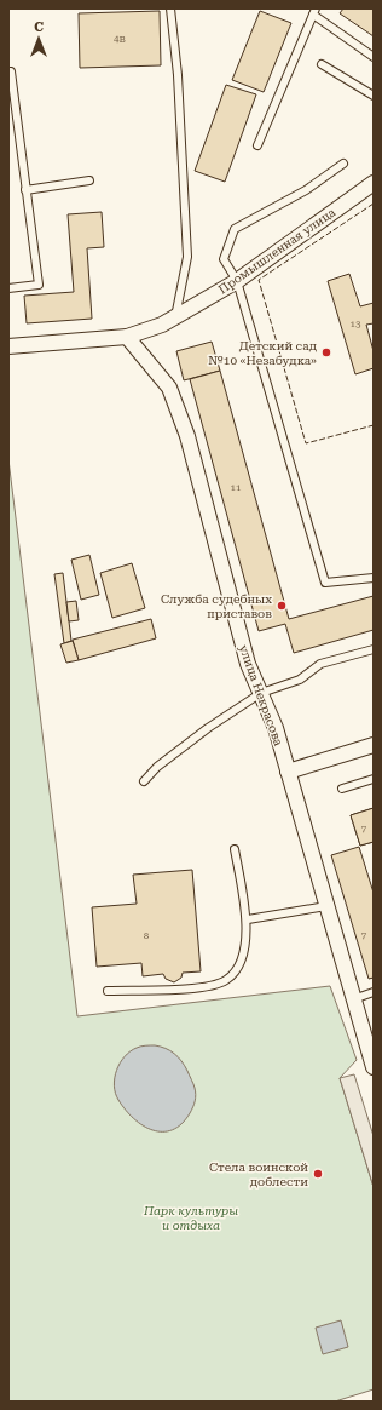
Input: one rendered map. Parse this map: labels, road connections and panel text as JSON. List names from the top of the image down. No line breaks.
{"streets":{"street":["Промышленная улица","улица Некрасова"]},"crossings":[["Промышленная улица","улица Некрасова"]],"parks":["Парк культуры и отдыха"],"places":["Детский сад №10 «Незабудка»","Служба судебных приставов","Стела воинской доблести"],"house_numbers":["4В","13","11","7","8","7"],"north":"top"}
